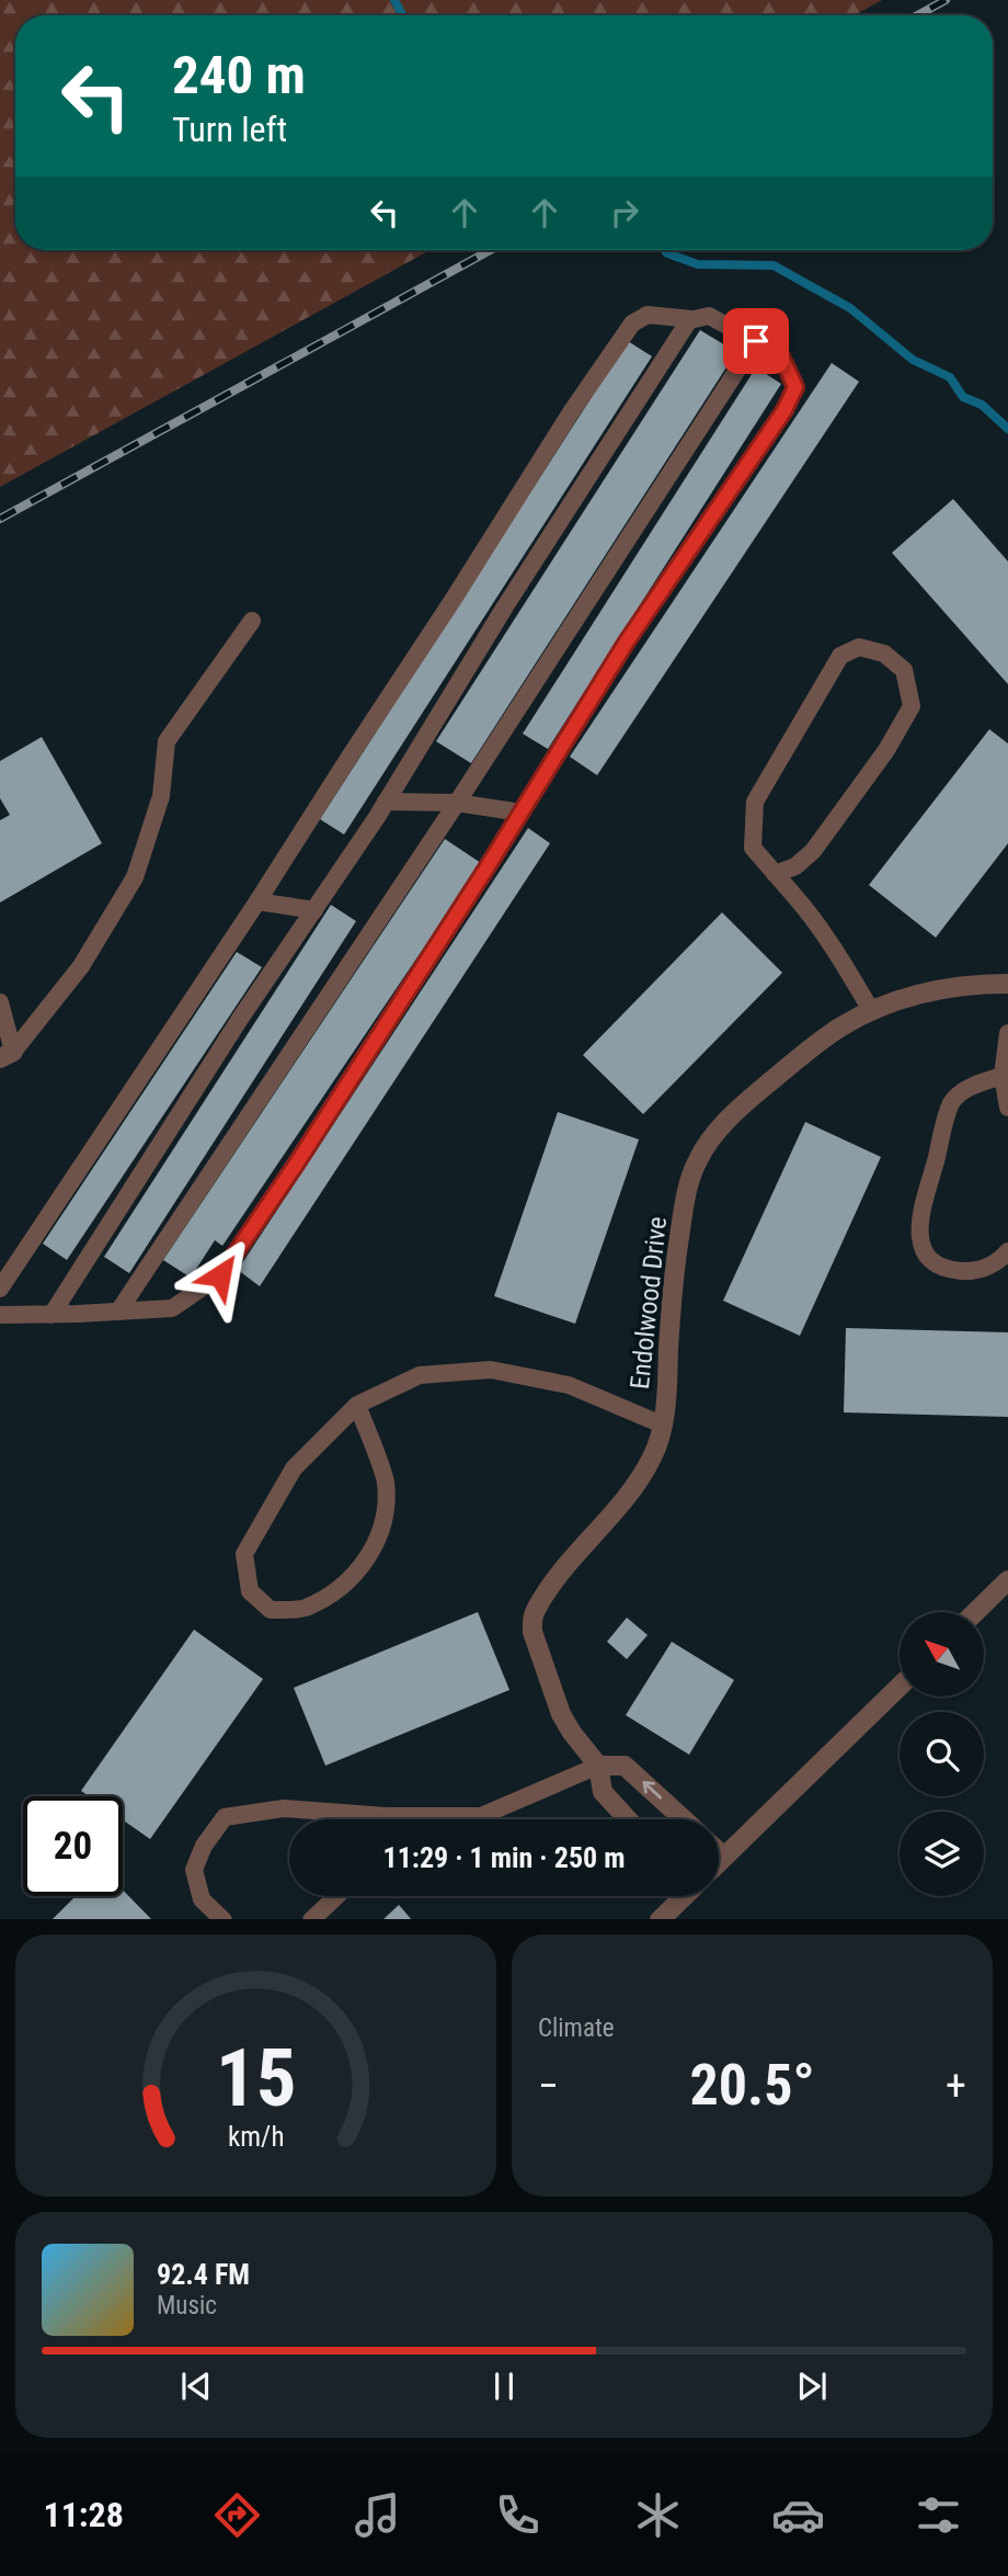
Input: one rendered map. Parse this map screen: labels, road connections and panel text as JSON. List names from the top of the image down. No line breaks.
{"streets":{"street":["Endolwood Drive"]},"north":"top left","page":{"turn":["240 m","Turn left"],"limit":"20","trip":"11:29 · 1 min · 250 m","tile":"Climate","heat":["−","20.5°","+"],"song":["92.4 FM","Music"],"tabs":"11:28","gauge":["15","km/h"]}}
